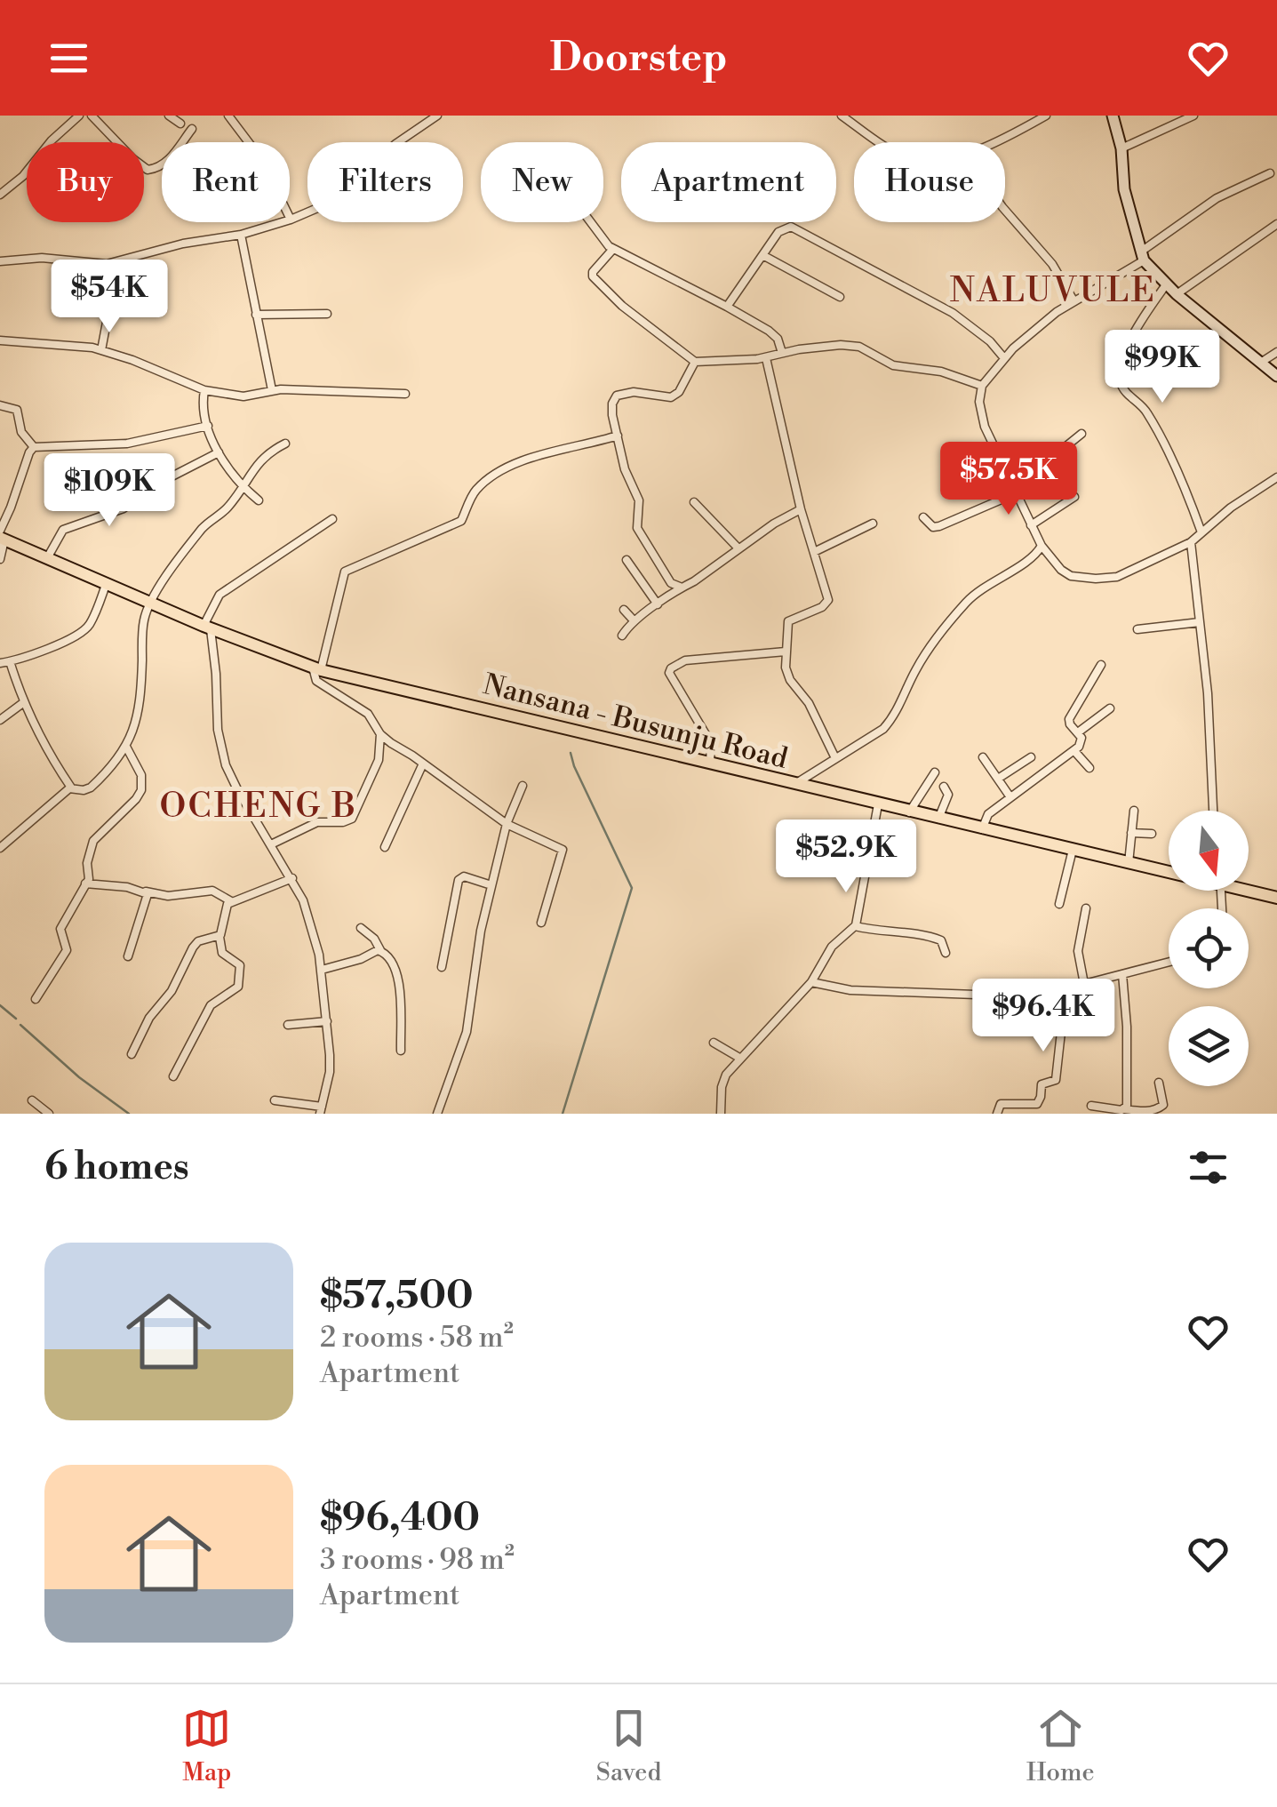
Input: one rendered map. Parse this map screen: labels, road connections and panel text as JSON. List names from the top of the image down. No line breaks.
{"streets":{"main road":["Nansana - Busunju Road"]},"districts":["NALUVULE","OCHENG B"],"north":"bottom","page":{"header":"Doorstep","chip":["Buy","Rent","Filters","New","Apartment","House"],"price":["$54K","$99K","$57.5K","$109K","$52.9K","$96.4K"],"heading":"6 homes","list":[{"name":"$57,500","note":"2 rooms · 58 m² · Apartment"},{"name":"$96,400","note":"3 rooms · 98 m² · Apartment"}],"tabs":["Map","Saved","Home"]}}
